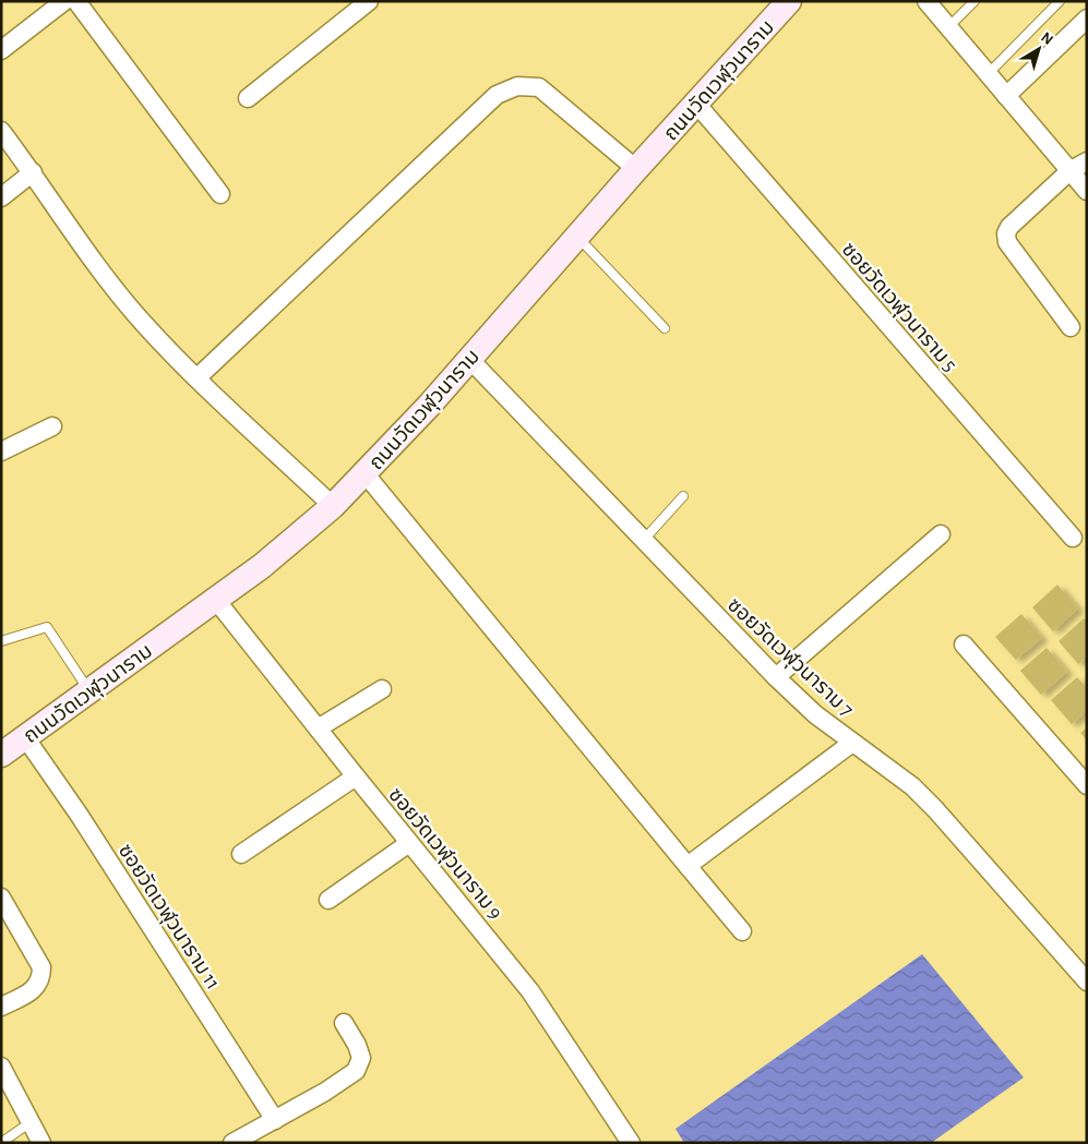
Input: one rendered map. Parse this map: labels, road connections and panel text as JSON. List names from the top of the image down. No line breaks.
{"streets":{"street":["ถนนวัดเวฬุวนาราม","ซอยวัดเวฬุวนาราม 5","ซอยวัดเวฬุวนาราม 7","ซอยวัดเวฬุวนาราม 9","ซอยวัดเวฬุวนาราม 11"]},"crossings":[["ถนนวัดเวฬุวนาราม","ซอยวัดเวฬุวนาราม 5"],["ถนนวัดเวฬุวนาราม","ซอยวัดเวฬุวนาราม 7"],["ถนนวัดเวฬุวนาราม","ซอยวัดเวฬุวนาราม 9"],["ถนนวัดเวฬุวนาราม","ซอยวัดเวฬุวนาราม 11"]],"north":"top right"}
